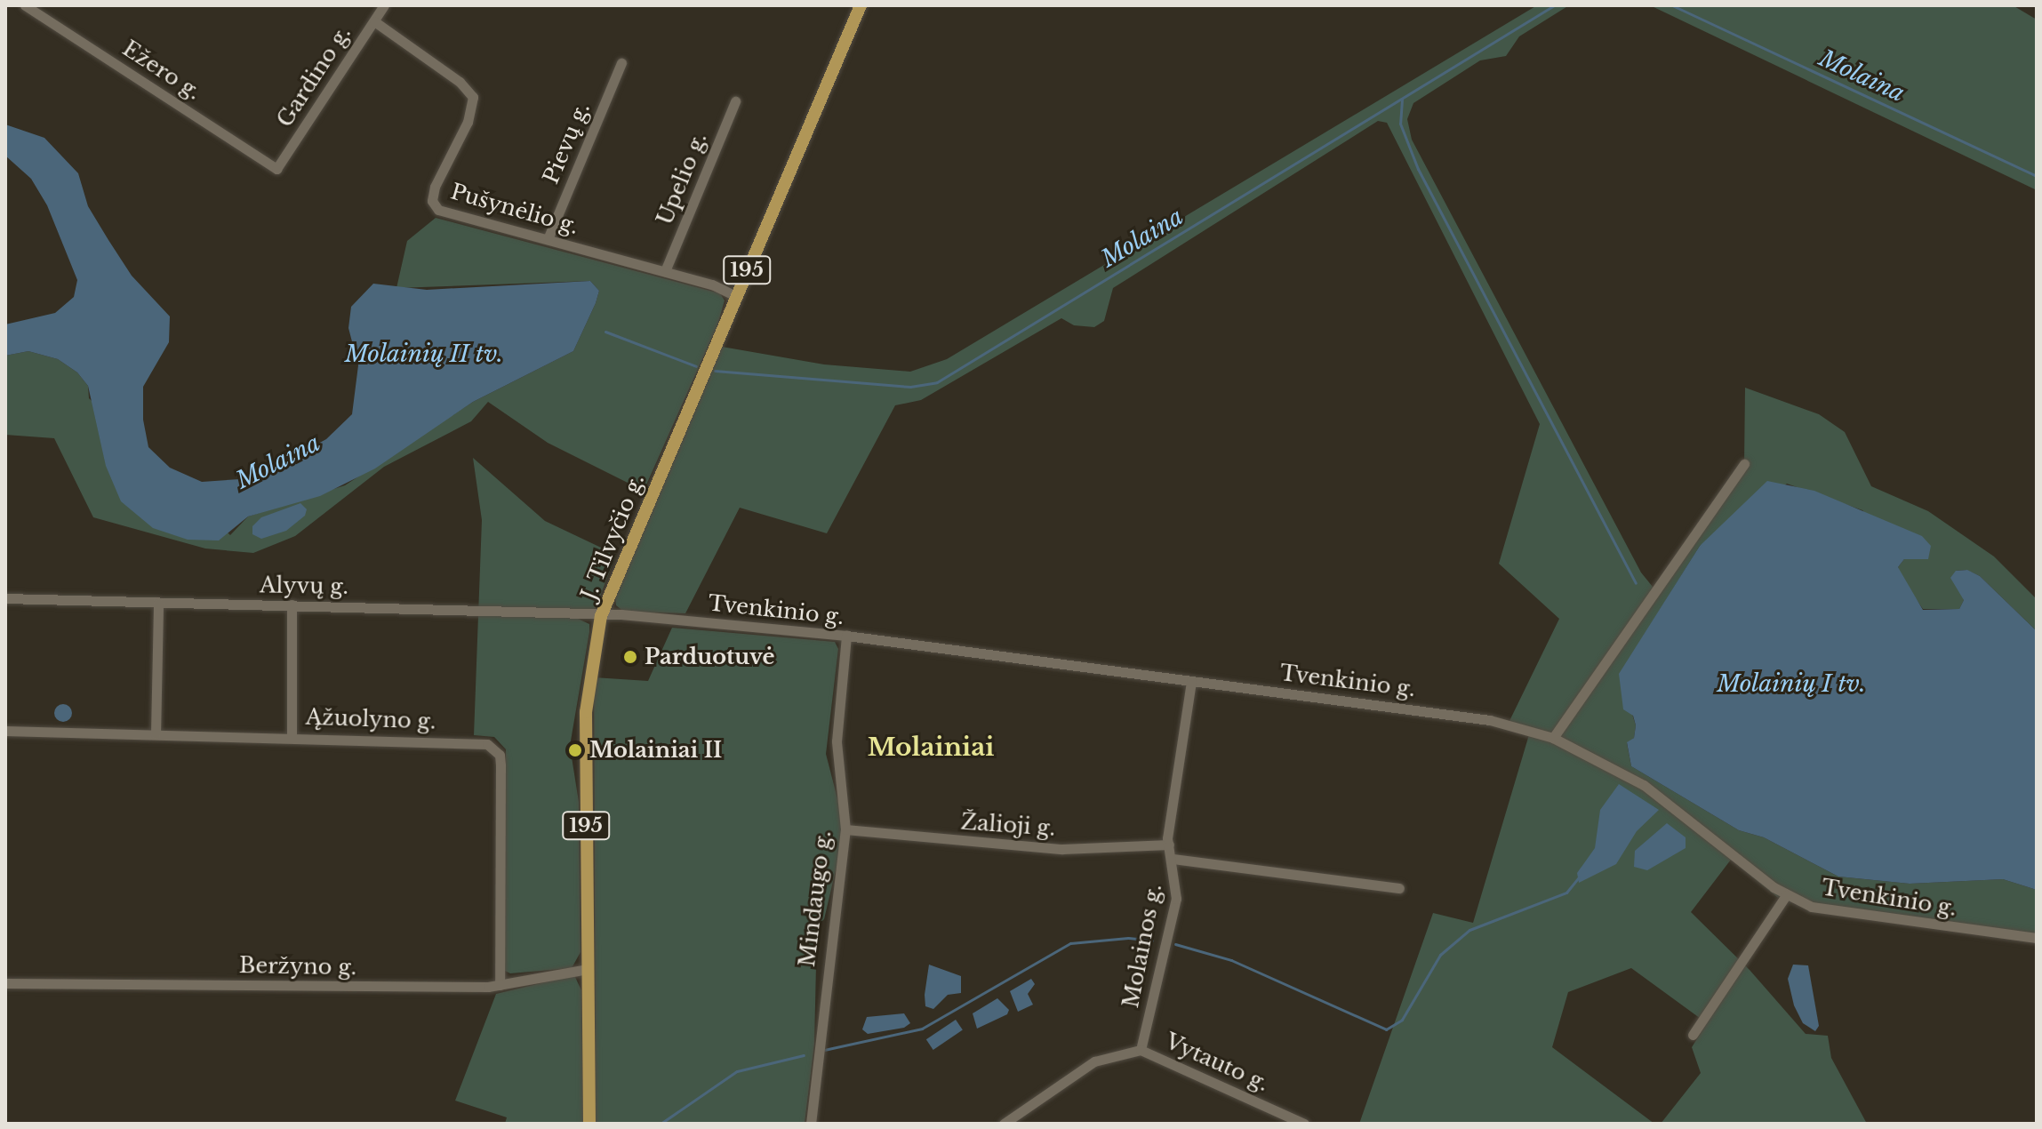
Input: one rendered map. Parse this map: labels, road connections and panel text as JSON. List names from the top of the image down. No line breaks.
{"streets":{"main road":["195","J. Tilvyčio g."],"street":["Ežero g.","Gardino g.","Pievų g.","Upelio g.","Pušynėlio g.","Alyvų g.","Tvenkinio g.","Ąžuolyno g.","Žalioji g.","Mindaugo g.","Molainos g.","Beržyno g.","Vytauto g."]},"crossings":[["Ežero g.","Gardino g."],["Gardino g.","Pušynėlio g."],["Pievų g.","Pušynėlio g."],["Upelio g.","Pušynėlio g."],["Pušynėlio g.","J. Tilvyčio g."],["J. Tilvyčio g.","Alyvų g."],["J. Tilvyčio g.","Tvenkinio g."],["J. Tilvyčio g.","Beržyno g."],["Alyvų g.","Tvenkinio g."],["Tvenkinio g.","Mindaugo g."],["Tvenkinio g.","Molainos g."],["Ąžuolyno g.","Beržyno g."],["Žalioji g.","Mindaugo g."],["Žalioji g.","Molainos g."],["Molainos g.","Vytauto g."]],"districts":["Molainiai"],"water":["Molaina","Molainių II tv.","Molainių I tv."],"places":["Parduotuvė","Molainiai II"]}
